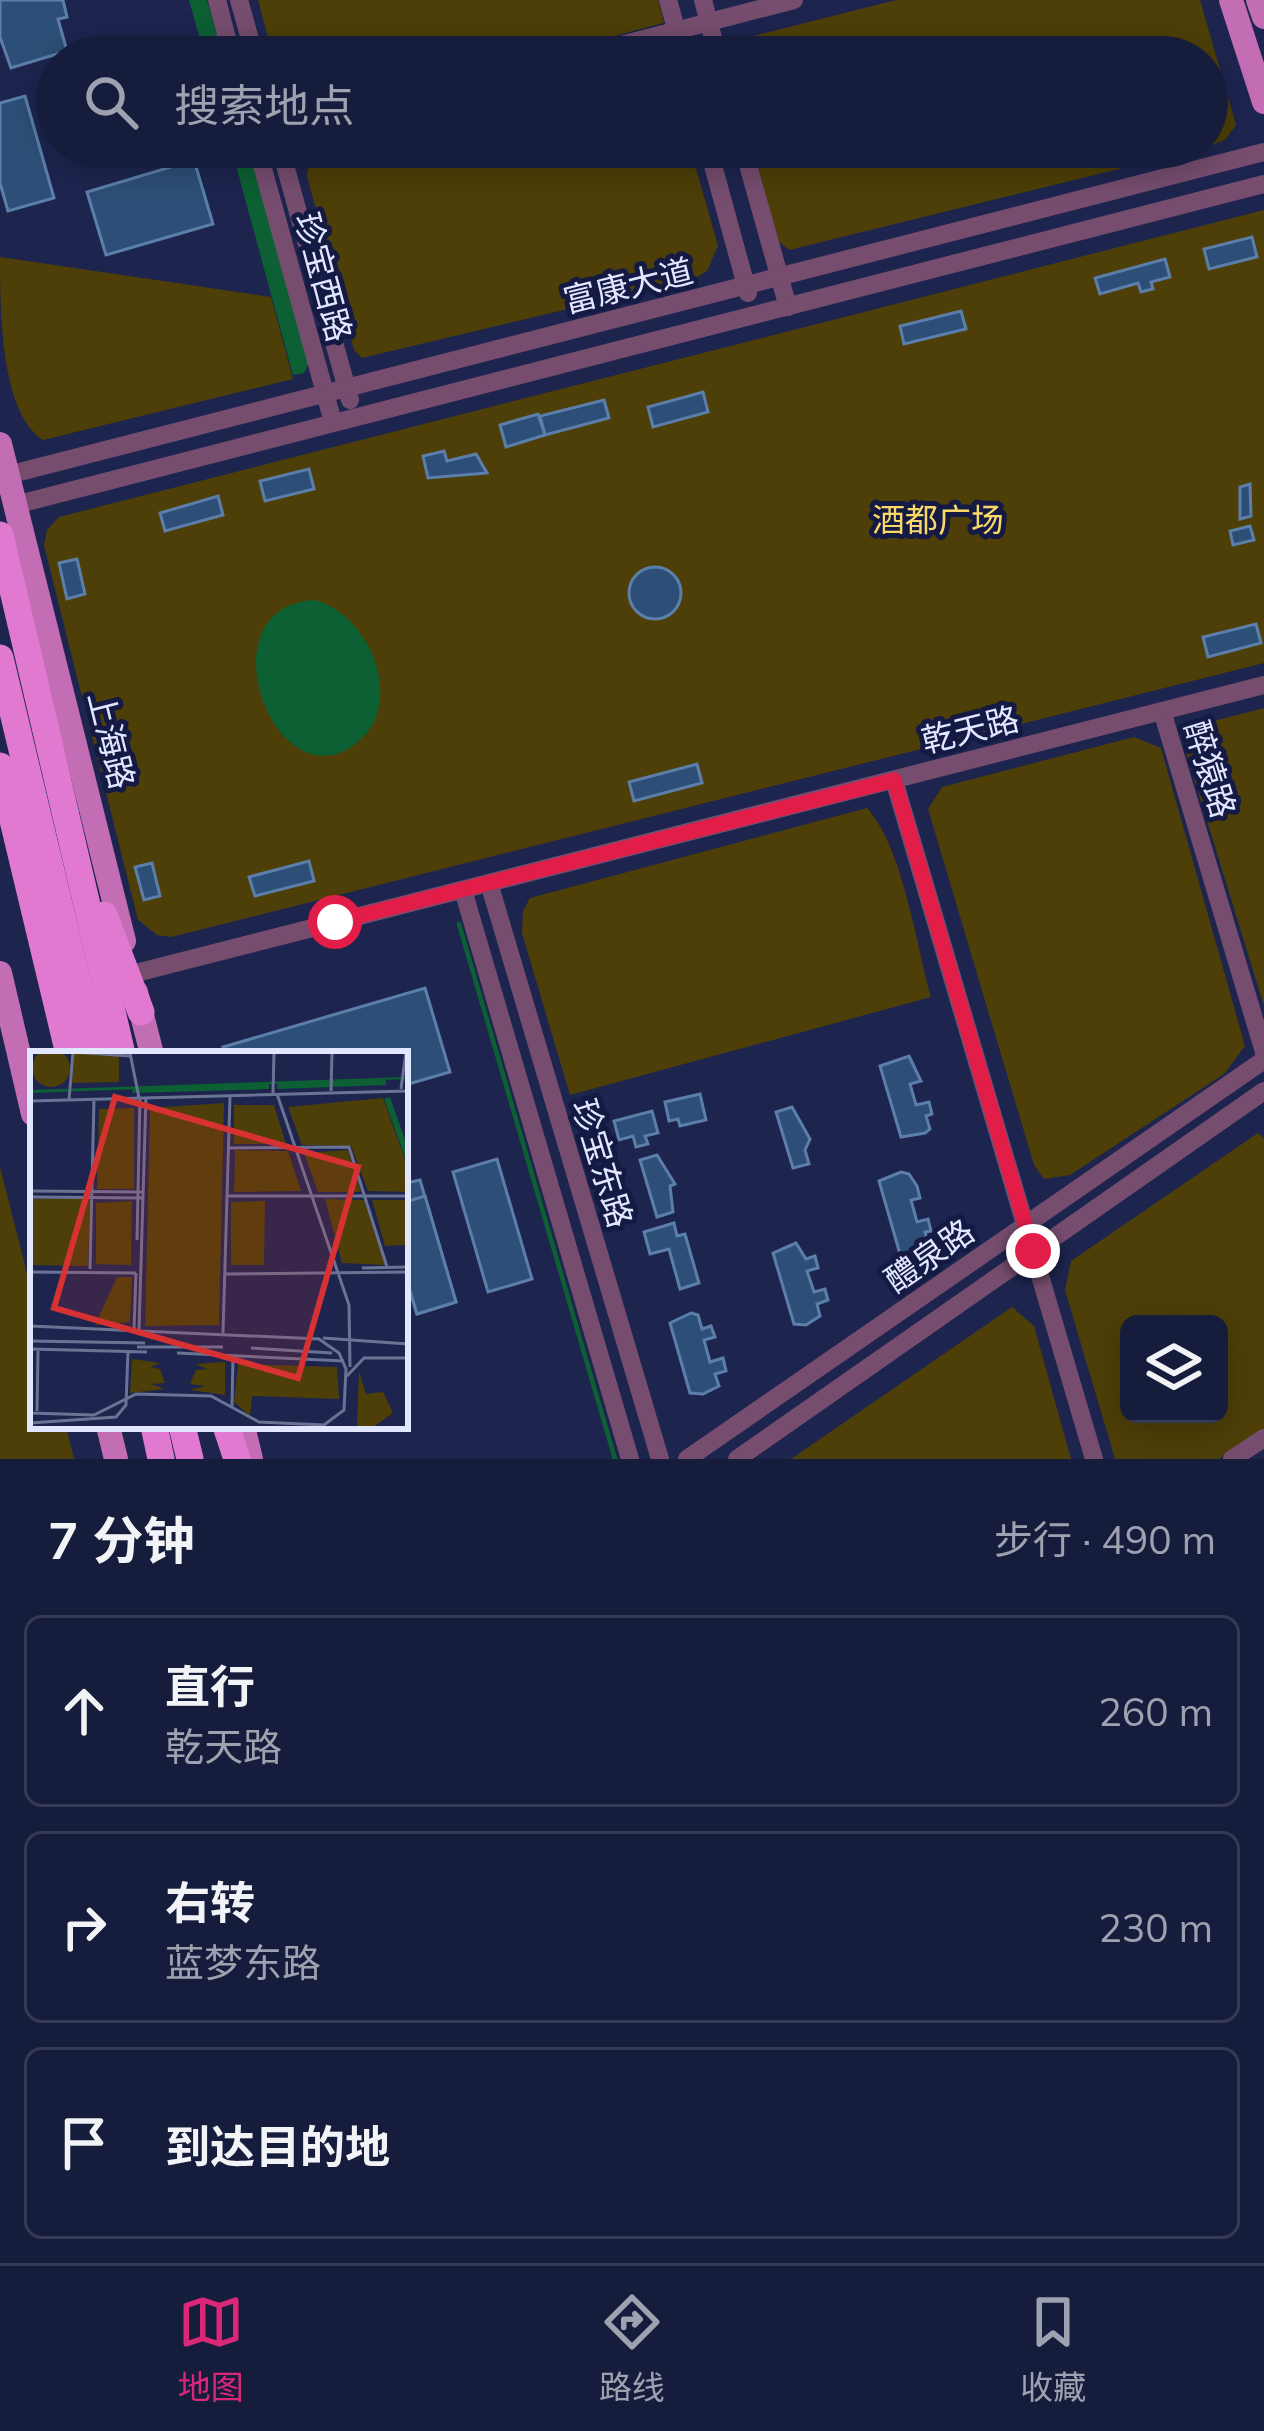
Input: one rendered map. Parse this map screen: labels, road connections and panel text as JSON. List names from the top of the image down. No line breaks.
{"streets":{"main road":["上海路"],"street":["珍宝西路","富康大道","乾天路","醉猿路","珍宝东路","醴泉路"]},"crossings":[["珍宝西路","富康大道"],["富康大道","上海路"],["乾天路","上海路"],["乾天路","醉猿路"],["乾天路","珍宝东路"],["醉猿路","醴泉路"]],"parks":["酒都广场"],"page":{"search":"搜索地点","heading":["7 分钟","步行 · 490 m"],"list":[["直行","乾天路","260 m"],["右转","蓝梦东路","230 m"],"到达目的地"],"nav":["地图","路线","收藏"]}}
